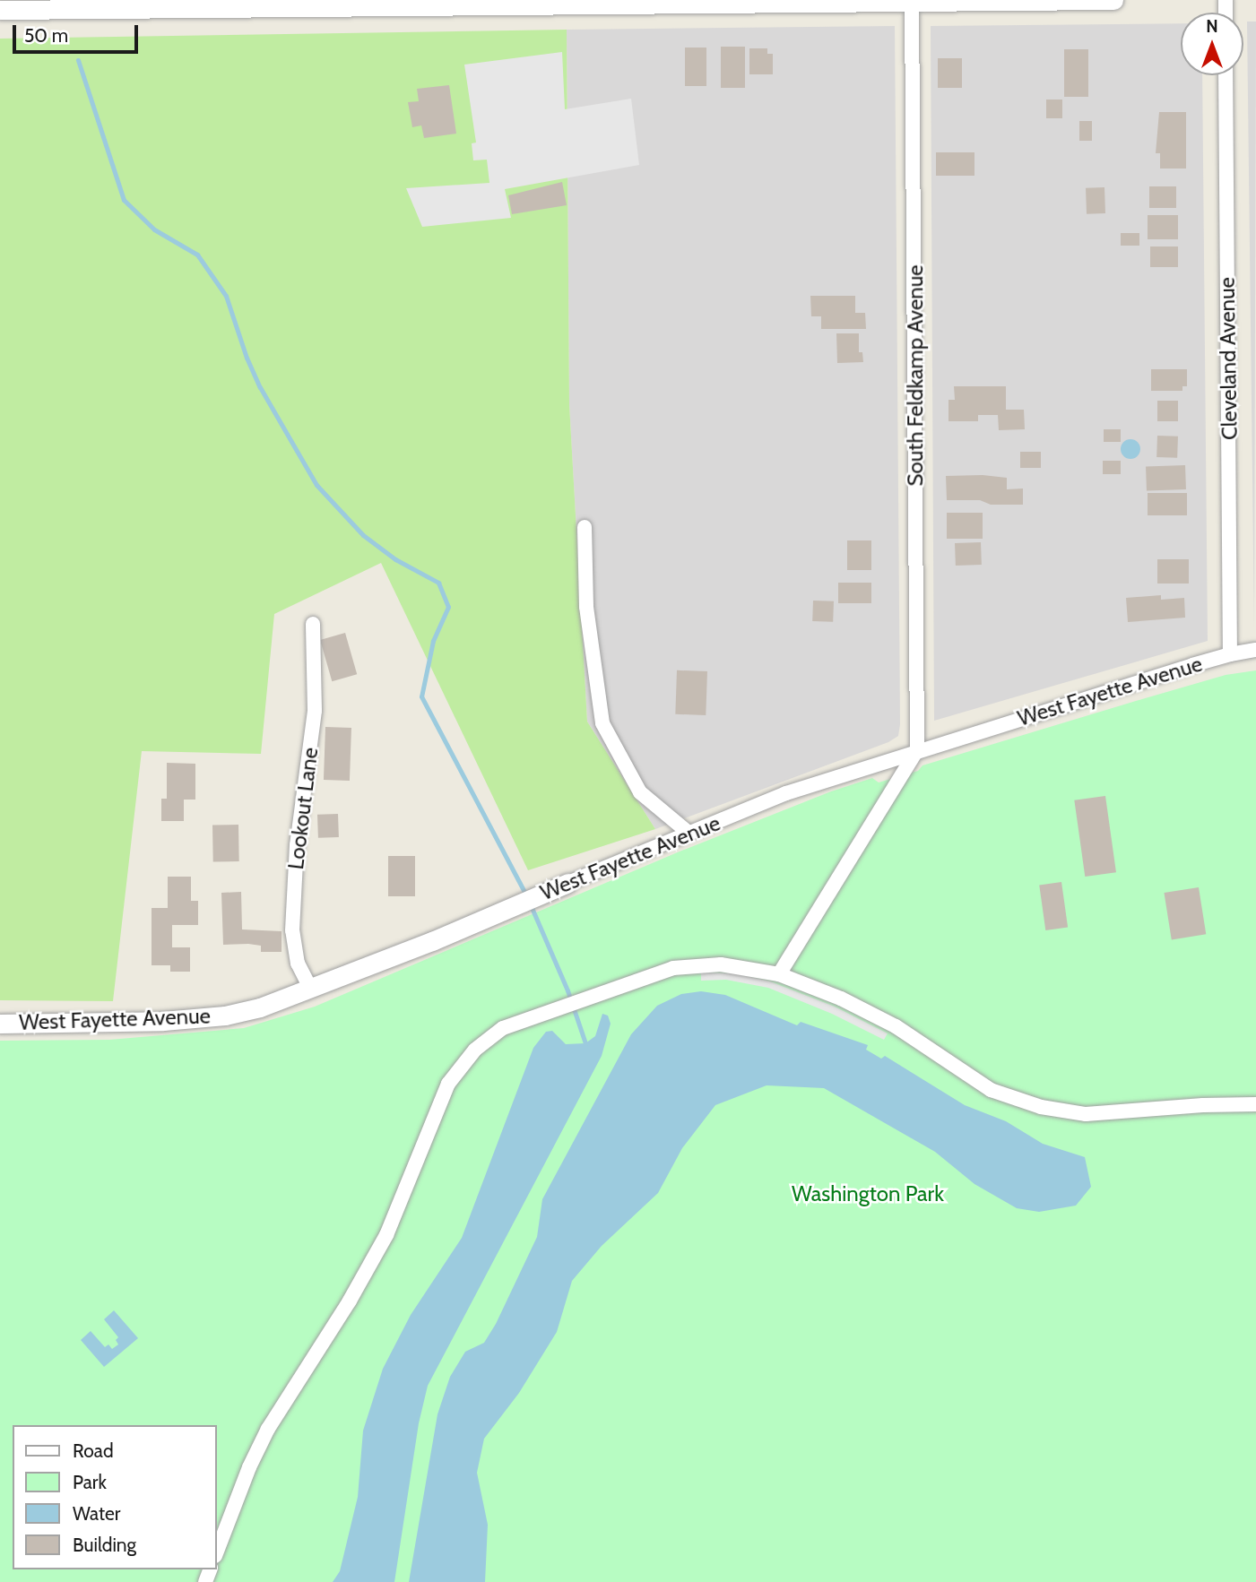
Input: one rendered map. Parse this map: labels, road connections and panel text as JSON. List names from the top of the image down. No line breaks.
{"streets":{"street":["Cleveland Avenue","South Feldkamp Avenue","West Fayette Avenue","Lookout Lane"]},"crossings":[["Cleveland Avenue","West Fayette Avenue"],["South Feldkamp Avenue","West Fayette Avenue"],["West Fayette Avenue","Lookout Lane"]],"parks":["Washington Park"],"legend":["Road","Park","Water","Building"],"scale_bar":"50 m","north":"top"}
